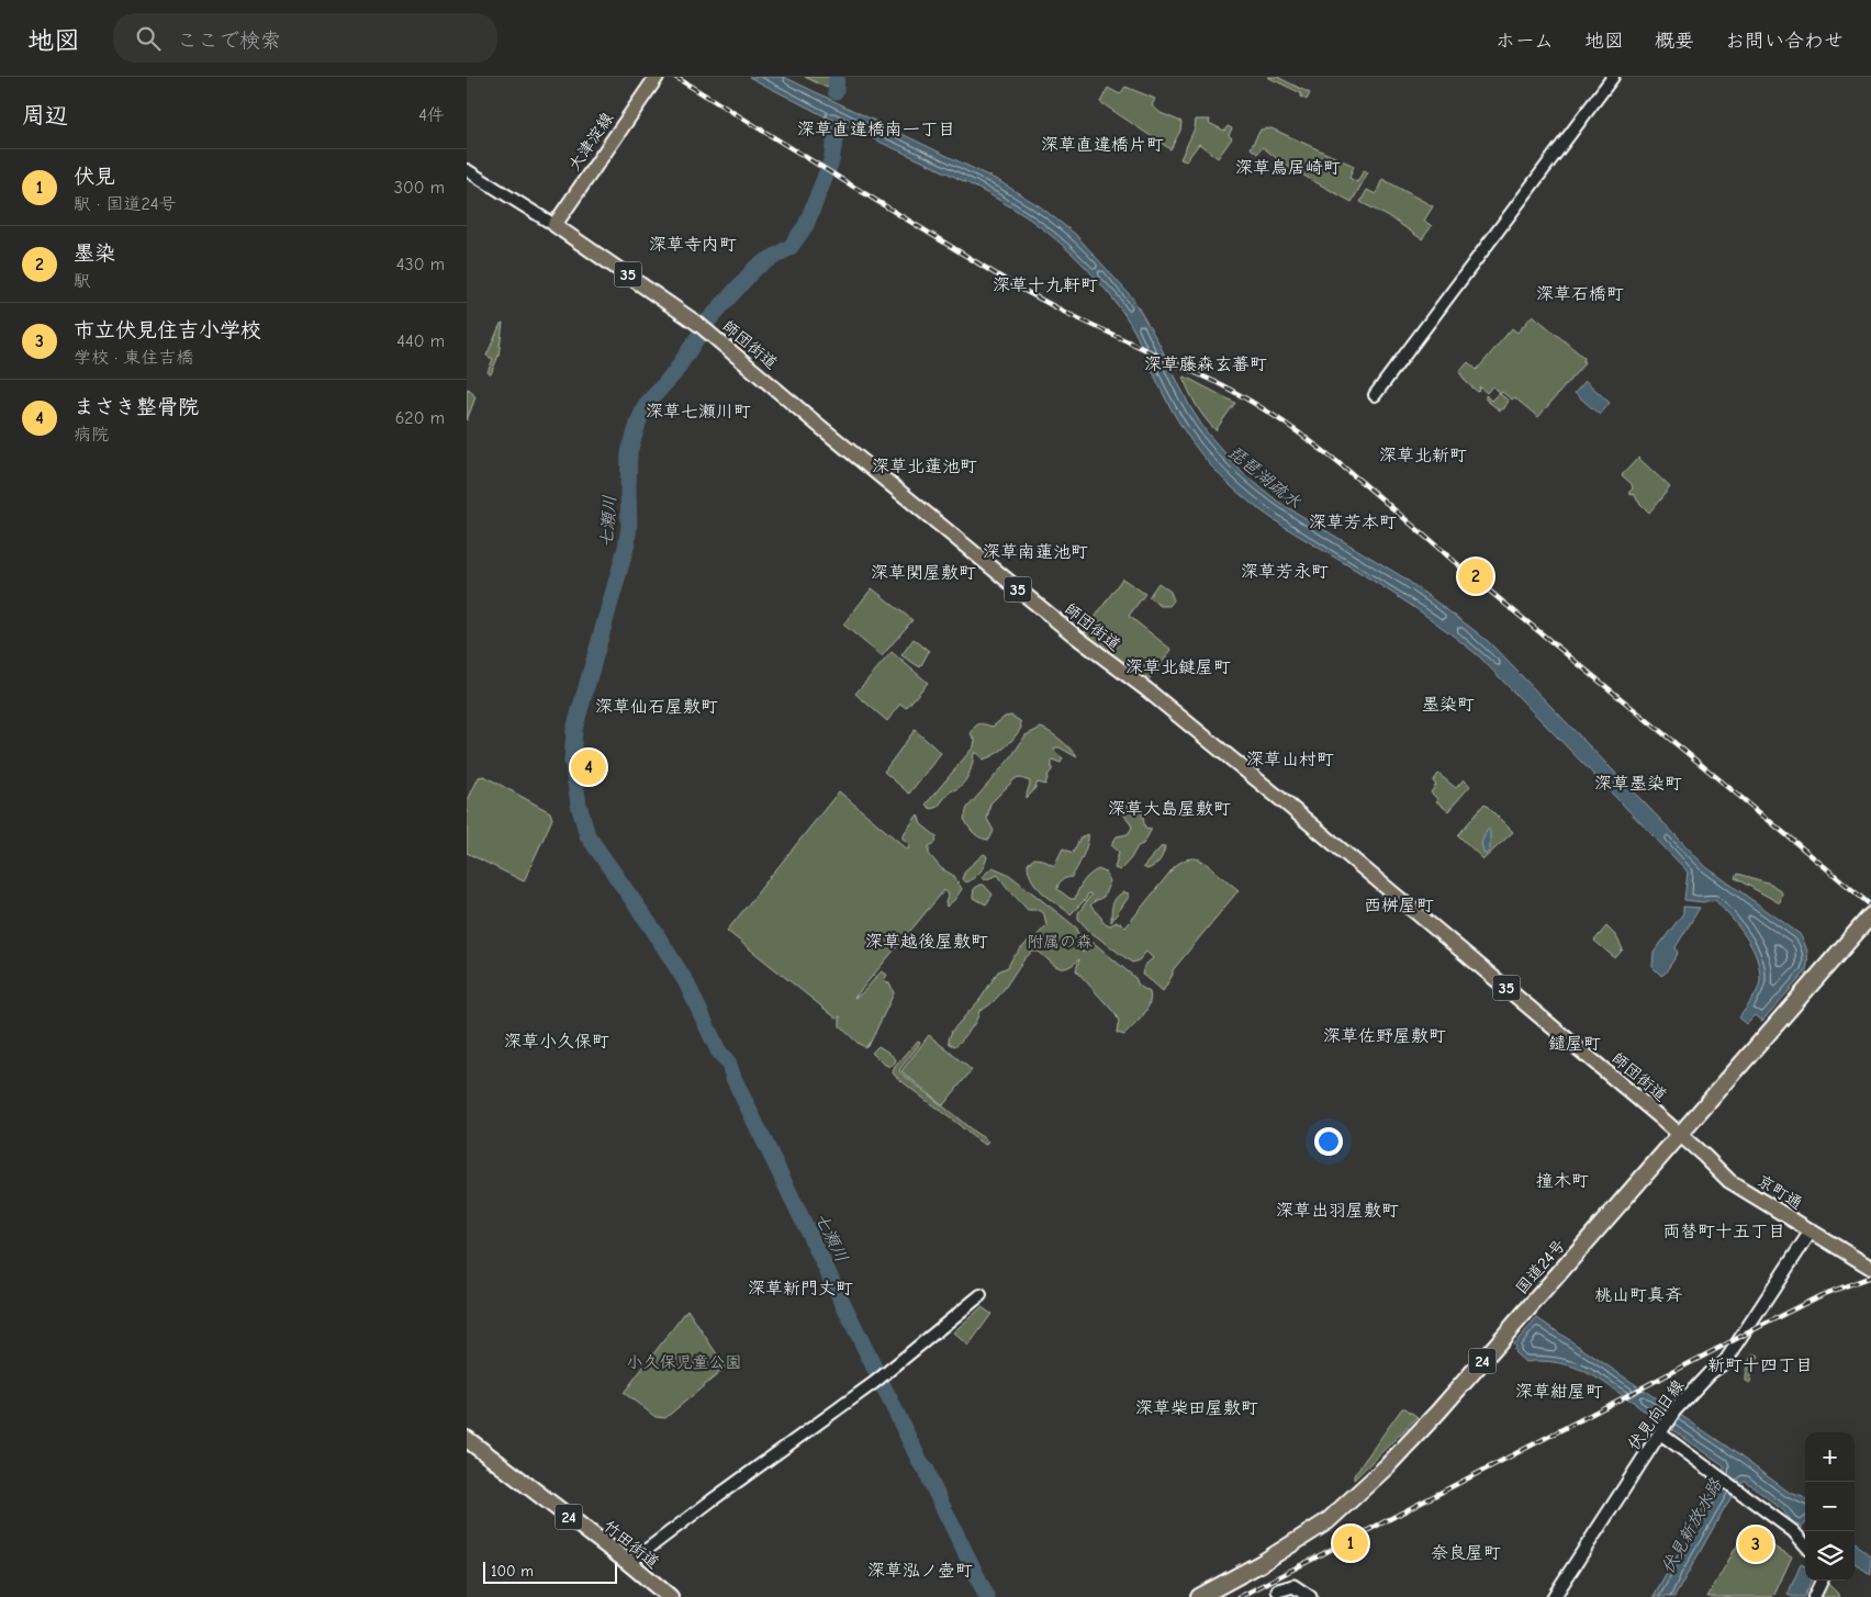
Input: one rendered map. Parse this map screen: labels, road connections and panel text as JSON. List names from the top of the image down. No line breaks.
{"streets":{"highway":["国道24号","24","竹田街道"],"main road":["大津淀線","35","師団街道","京町通","伏見向日線"]},"crossings":[["大津淀線","師団街道"],["師団街道","京町通"],["師団街道","国道24号"],["京町通","国道24号"],["京町通","伏見向日線"]],"districts":["深草直違橋南一丁目","深草直違橋片町","深草鳥居崎町","深草寺内町","深草十九軒町","深草石橋町","深草藤森玄蕃町","深草七瀬川町","深草北新町","深草北蓮池町","深草芳本町","深草南蓮池町","深草芳永町","深草関屋敷町","深草北鍵屋町","墨染町","深草仙石屋敷町","深草山村町","深草墨染町","深草大島屋敷町","西桝屋町","深草越後屋敷町","深草佐野屋敷町","深草小久保町","鑓屋町","撞木町","深草出羽屋敷町","両替町十五丁目","深草新門丈町","桃山町真斉","新町十四丁目","深草紺屋町","深草柴田屋敷町","奈良屋町","深草泓ノ壺町"],"water":["琵琶湖疏水","七瀬川","伏見新放水路"],"parks":["附属の森","小久保児童公園"],"scale_bar":"100 m","page":{"header":"地図","search":"ここで検索","nav":["ホーム","地図","概要","お問い合わせ"],"heading":["周辺","4件"],"list":[{"mark":"1","name":"伏見","note":"駅 · 国道24号","value":"300 m"},{"mark":"2","name":"墨染","note":"駅","value":"430 m"},{"mark":"3","name":"市立伏見住吉小学校","note":"学校 · 東住吉橋","value":"440 m"},{"mark":"4","name":"まさき整骨院","note":"病院","value":"620 m"}],"pins":["2","4","1","3"],"map_buttons":["+","−"],"scale":"100 m"}}
